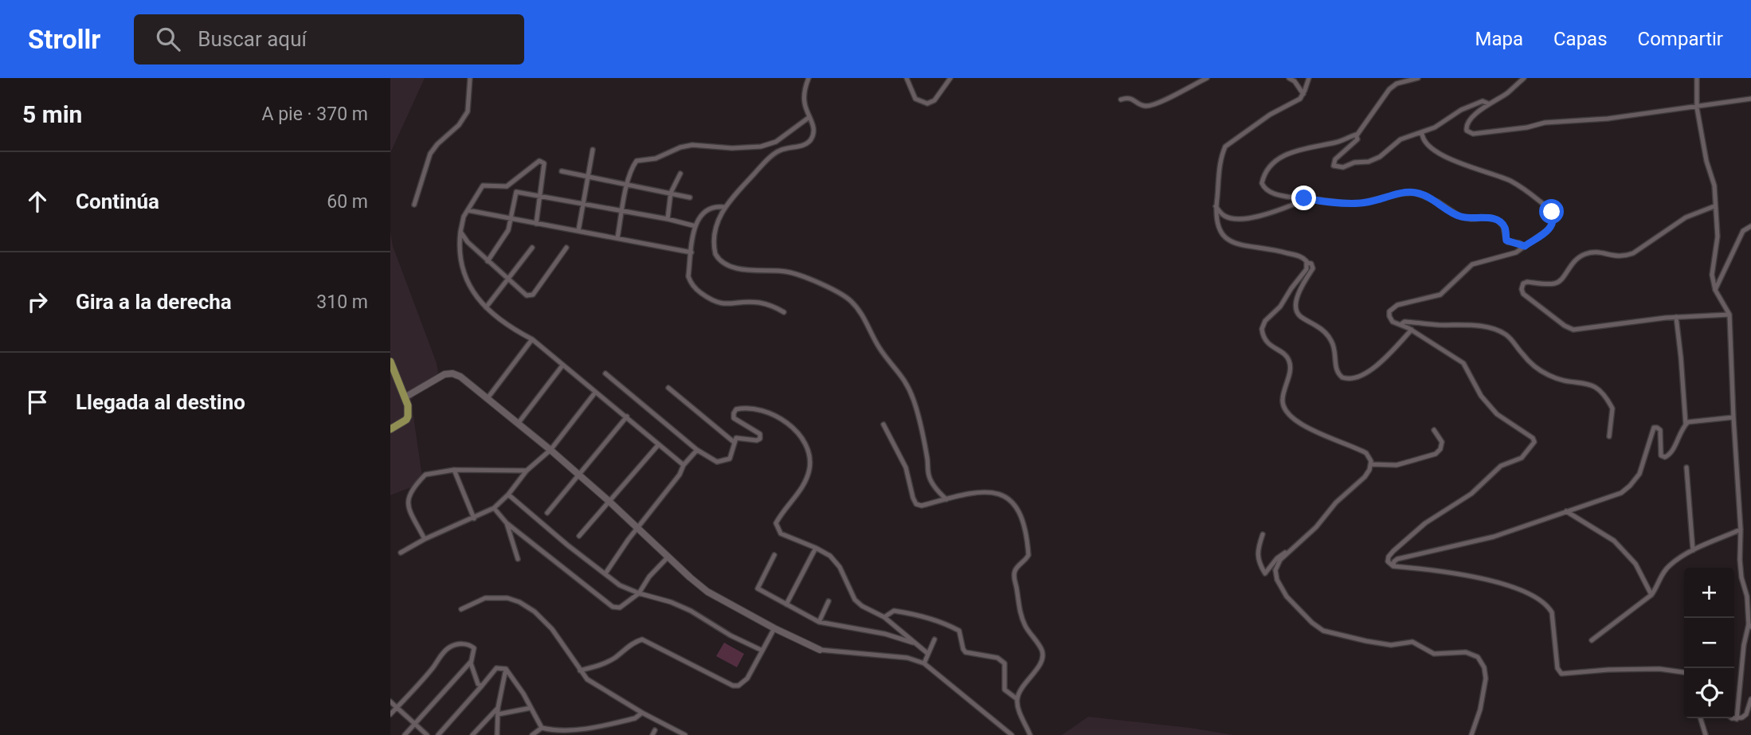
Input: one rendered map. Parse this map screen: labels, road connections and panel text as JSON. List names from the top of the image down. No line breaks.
{"page":{"header":"Strollr","search":"Buscar aquí","nav":["Mapa","Capas","Compartir"],"heading":["5 min","A pie · 370 m"],"list":[["Continúa","60 m"],["Gira a la derecha","310 m"],"Llegada al destino"],"map_buttons":["+","−"]}}
